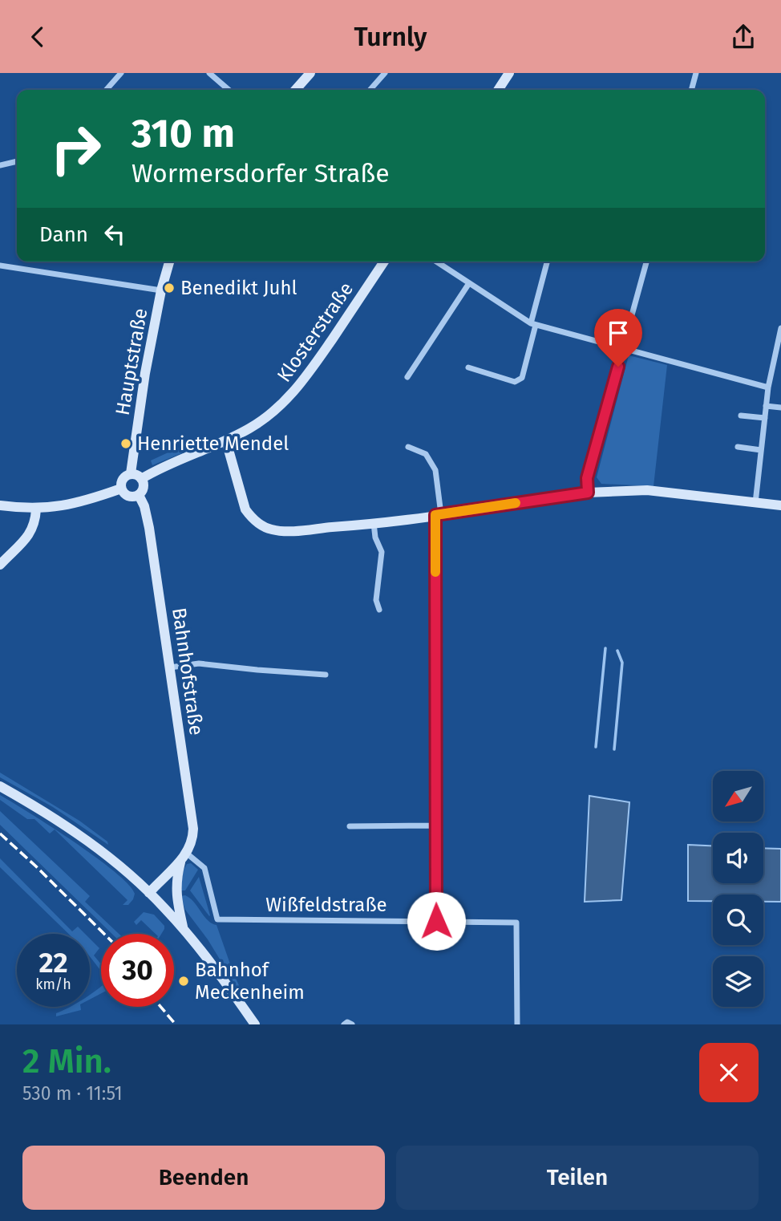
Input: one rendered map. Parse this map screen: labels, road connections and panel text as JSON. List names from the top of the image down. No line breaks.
{"streets":{"main road":["Klosterstraße","Hauptstraße","Bahnhofstraße"],"street":["Wißfeldstraße"]},"crossings":[["Klosterstraße","Hauptstraße"],["Klosterstraße","Bahnhofstraße"],["Hauptstraße","Bahnhofstraße"],["Bahnhofstraße","Wißfeldstraße"]],"places":["Benedikt Juhl","Henriette Mendel","Bahnhof Meckenheim"],"north":"bottom left","page":{"header":"Turnly","turn":["310 m","Wormersdorfer Straße"],"then":"Dann","speed":"22 km/h","limit":"30","heading":["2 Min.","530 m · 11:51"],"buttons":["Beenden","Teilen"]}}
